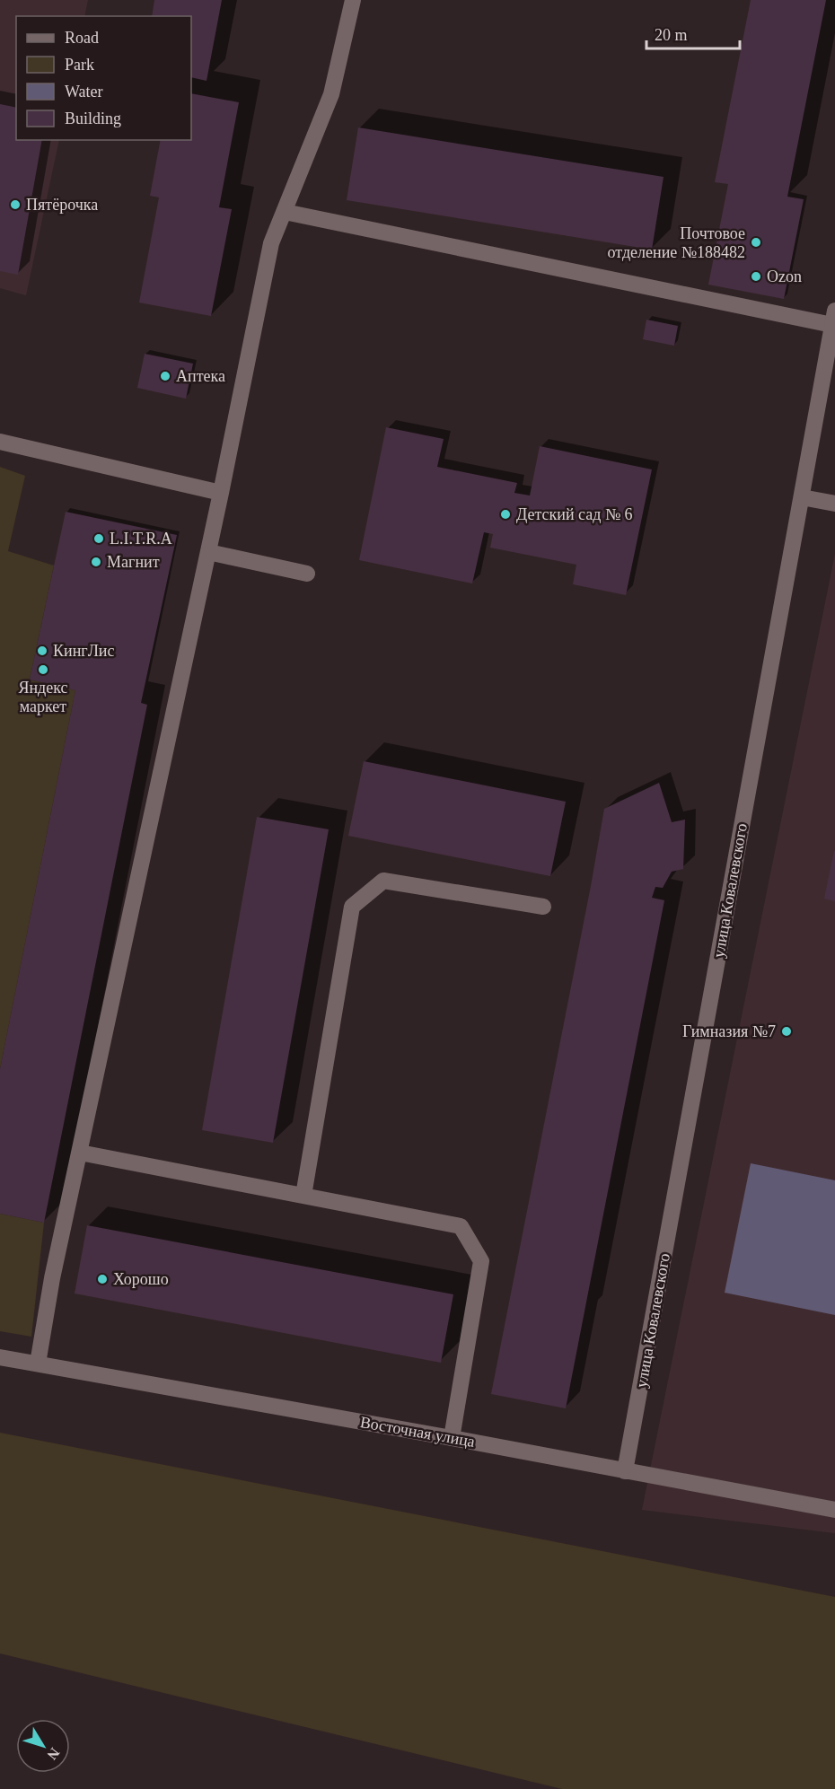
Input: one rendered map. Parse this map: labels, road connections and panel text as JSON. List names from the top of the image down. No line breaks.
{"streets":{"street":["улица Ковалевского","Восточная улица"]},"crossings":[["улица Ковалевского","Восточная улица"]],"places":["Пятёрочка","Почтовое отделение №188482","Ozon","Аптека","Детский сад № 6","L.I.T.R.A","Магнит","КингЛис","Яндекс маркет","Гимназия №7","Хорошо"],"legend":["Road","Park","Water","Building"],"scale_bar":"20 m","north":"bottom right"}
